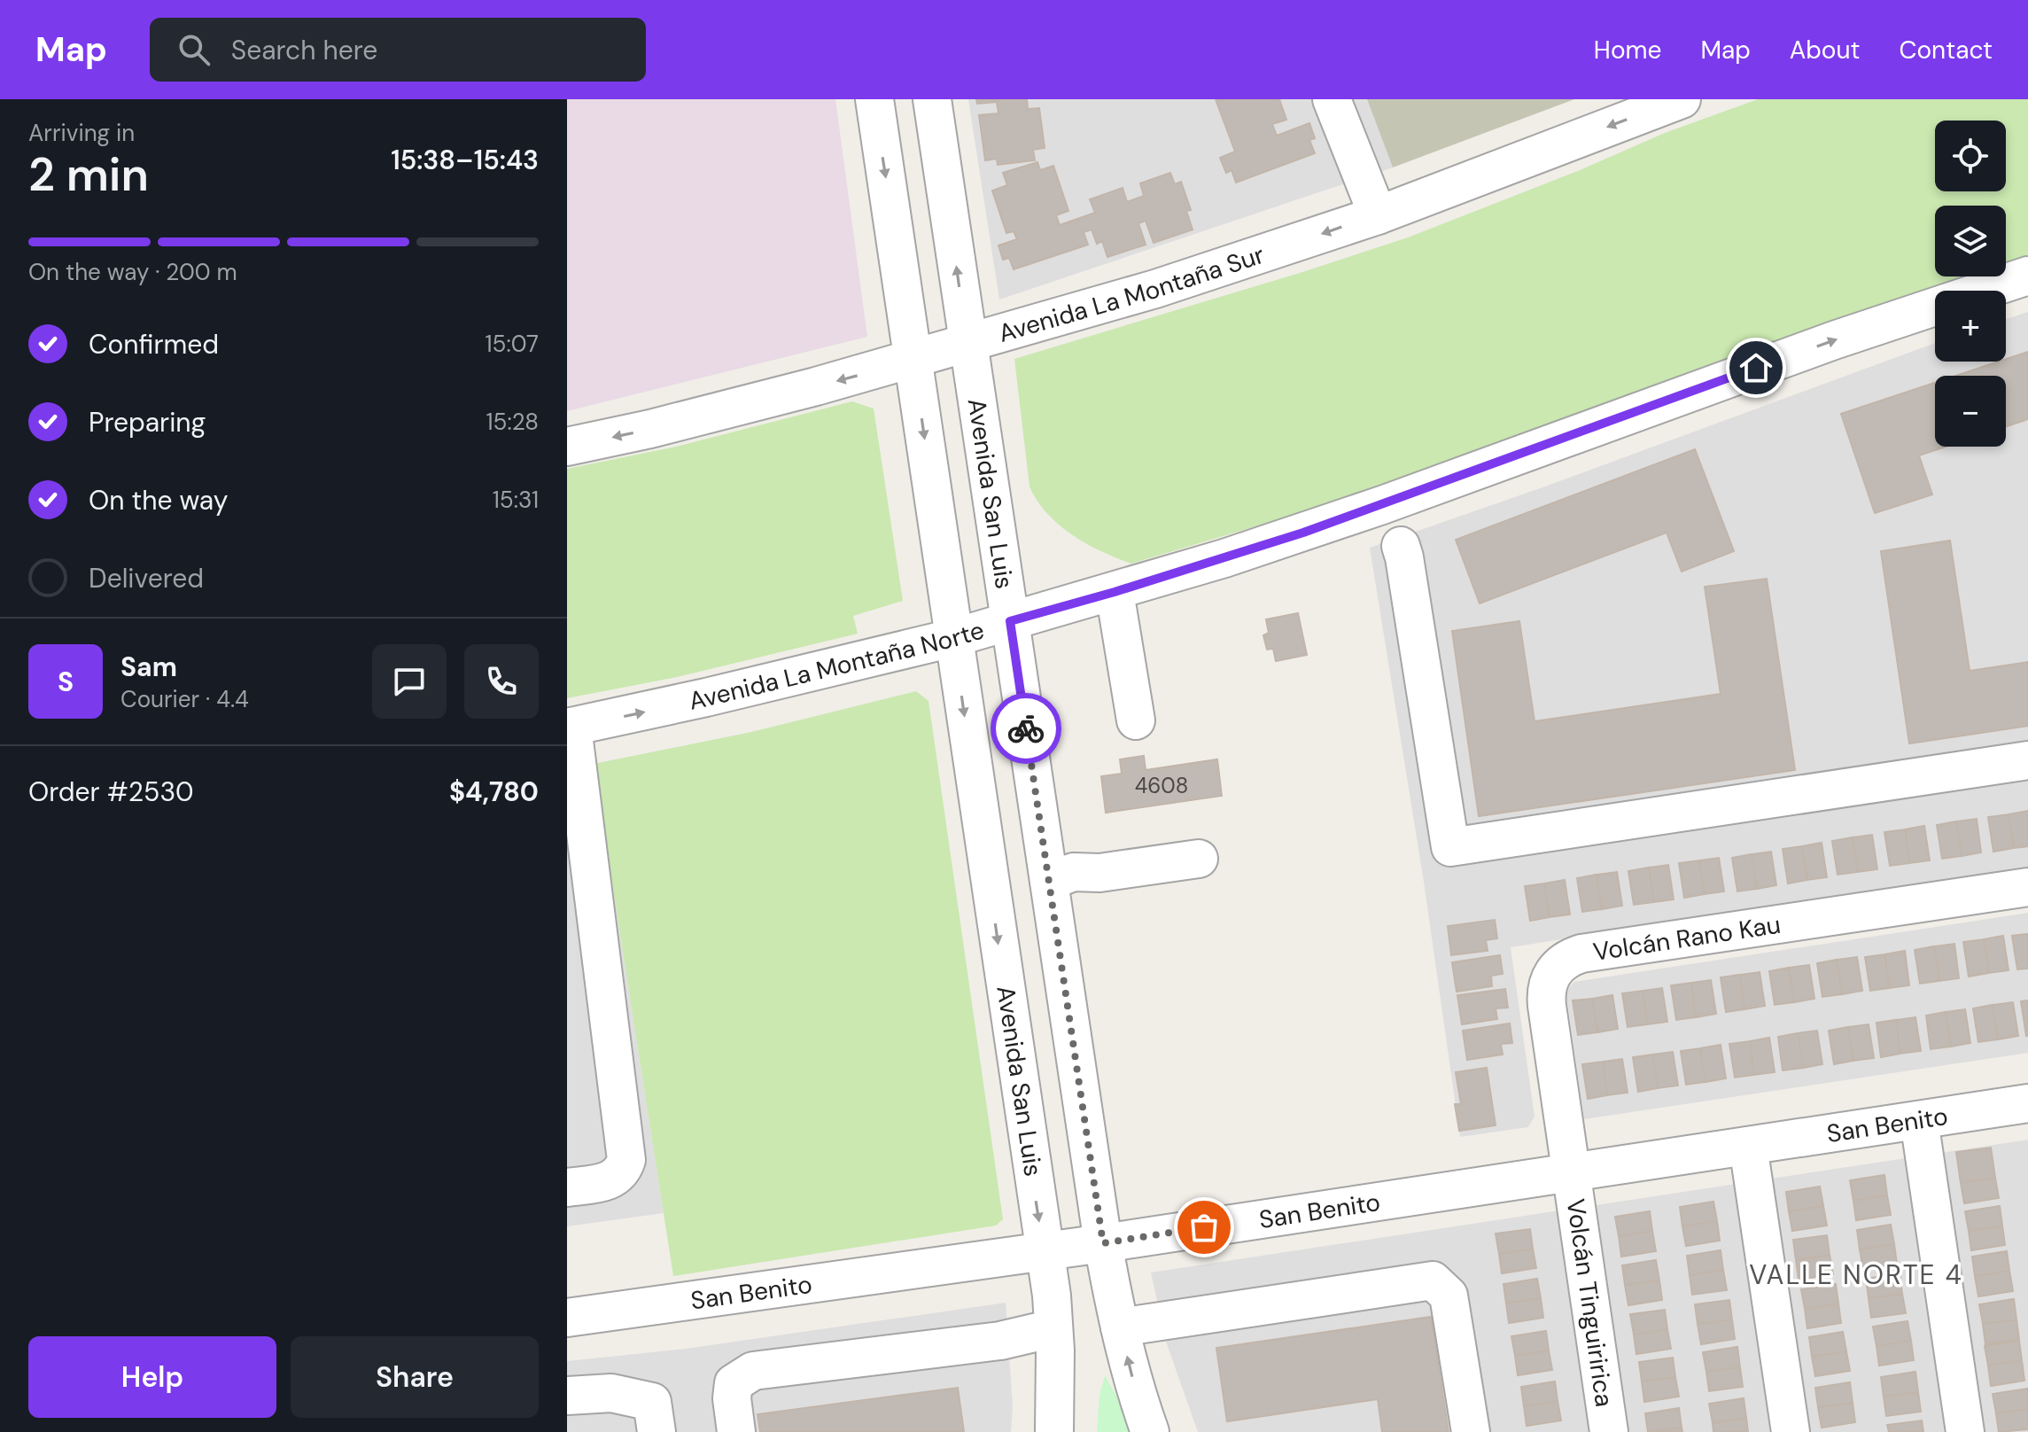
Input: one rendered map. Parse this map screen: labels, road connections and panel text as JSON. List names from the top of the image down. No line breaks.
{"streets":{"street":["Avenida La Montaña Sur","Avenida San Luis","Avenida La Montaña Norte","Volcán Rano Kau","San Benito","Volcán Tinguiririca"]},"crossings":[["Avenida La Montaña Sur","Avenida San Luis"],["Avenida San Luis","Avenida La Montaña Norte"],["Avenida San Luis","San Benito"],["Volcán Rano Kau","San Benito"],["Volcán Rano Kau","Volcán Tinguiririca"],["San Benito","Volcán Tinguiririca"]],"one_way":["Avenida La Montaña Sur","Avenida La Montaña Norte"],"districts":["VALLE NORTE 4"],"house_numbers":["4608"],"page":{"header":"Map","search":"Search here","nav":["Home","Map","About","Contact"],"heading":["2 min","Arriving in","15:38–15:43"],"panel":["Sam","Courier · 4.4","Order #2530","$4,780"],"map_buttons":["+","−"],"bar":"On the way · 200 m","list":[["Confirmed","15:07"],["Preparing","15:28"],["On the way","15:31"],"Delivered"],"round":"S","buttons":["Help","Share"]}}
